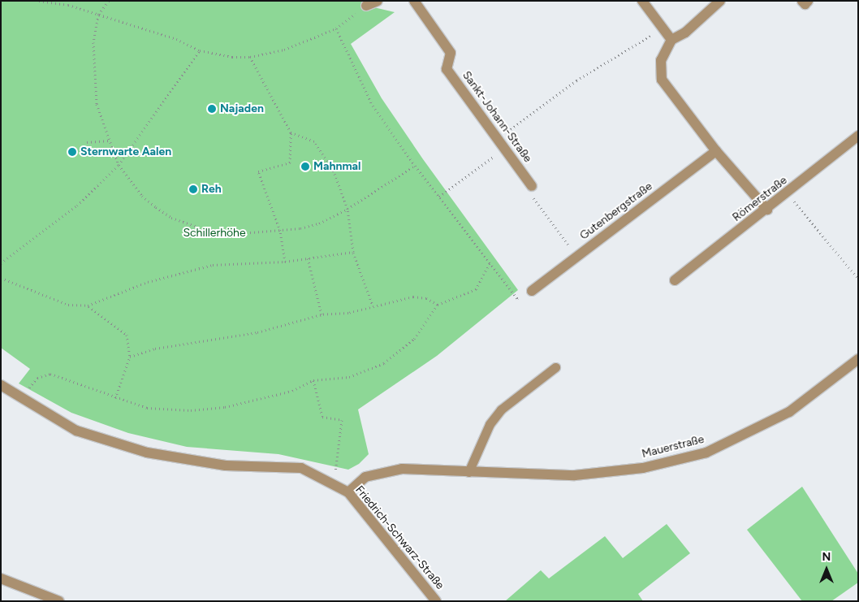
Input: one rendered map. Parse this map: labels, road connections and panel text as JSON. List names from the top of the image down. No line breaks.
{"streets":{"street":["Sankt-Johann-Straße","Römerstraße","Gutenbergstraße","Mauerstraße","Friedrich-Schwarz-Straße"]},"crossings":[["Mauerstraße","Friedrich-Schwarz-Straße"]],"parks":["Schillerhöhe"],"places":["Najaden","Sternwarte Aalen","Mahnmal","Reh"],"north":"top"}
